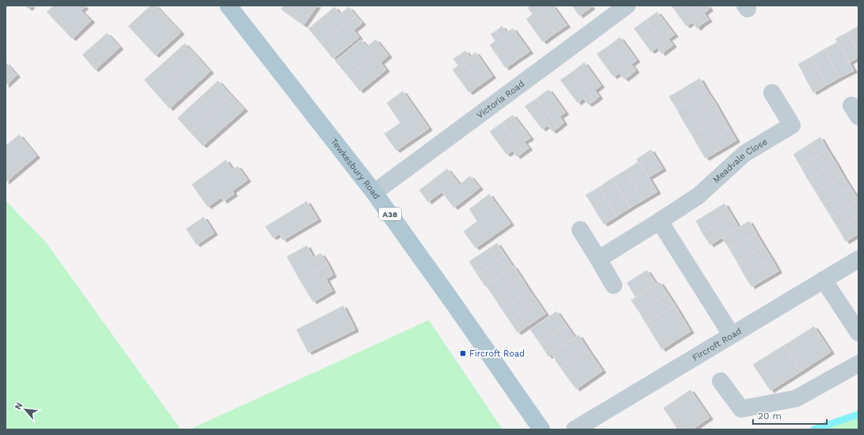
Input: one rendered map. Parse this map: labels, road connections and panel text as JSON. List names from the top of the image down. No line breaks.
{"streets":{"main road":["Tewkesbury Road","A38"],"street":["Victoria Road","Meadvale Close","Fircroft Road"]},"crossings":[["Victoria Road","Tewkesbury Road"]],"places":{"transit":["Fircroft Road"]},"scale_bar":"20 m","north":"top left"}
